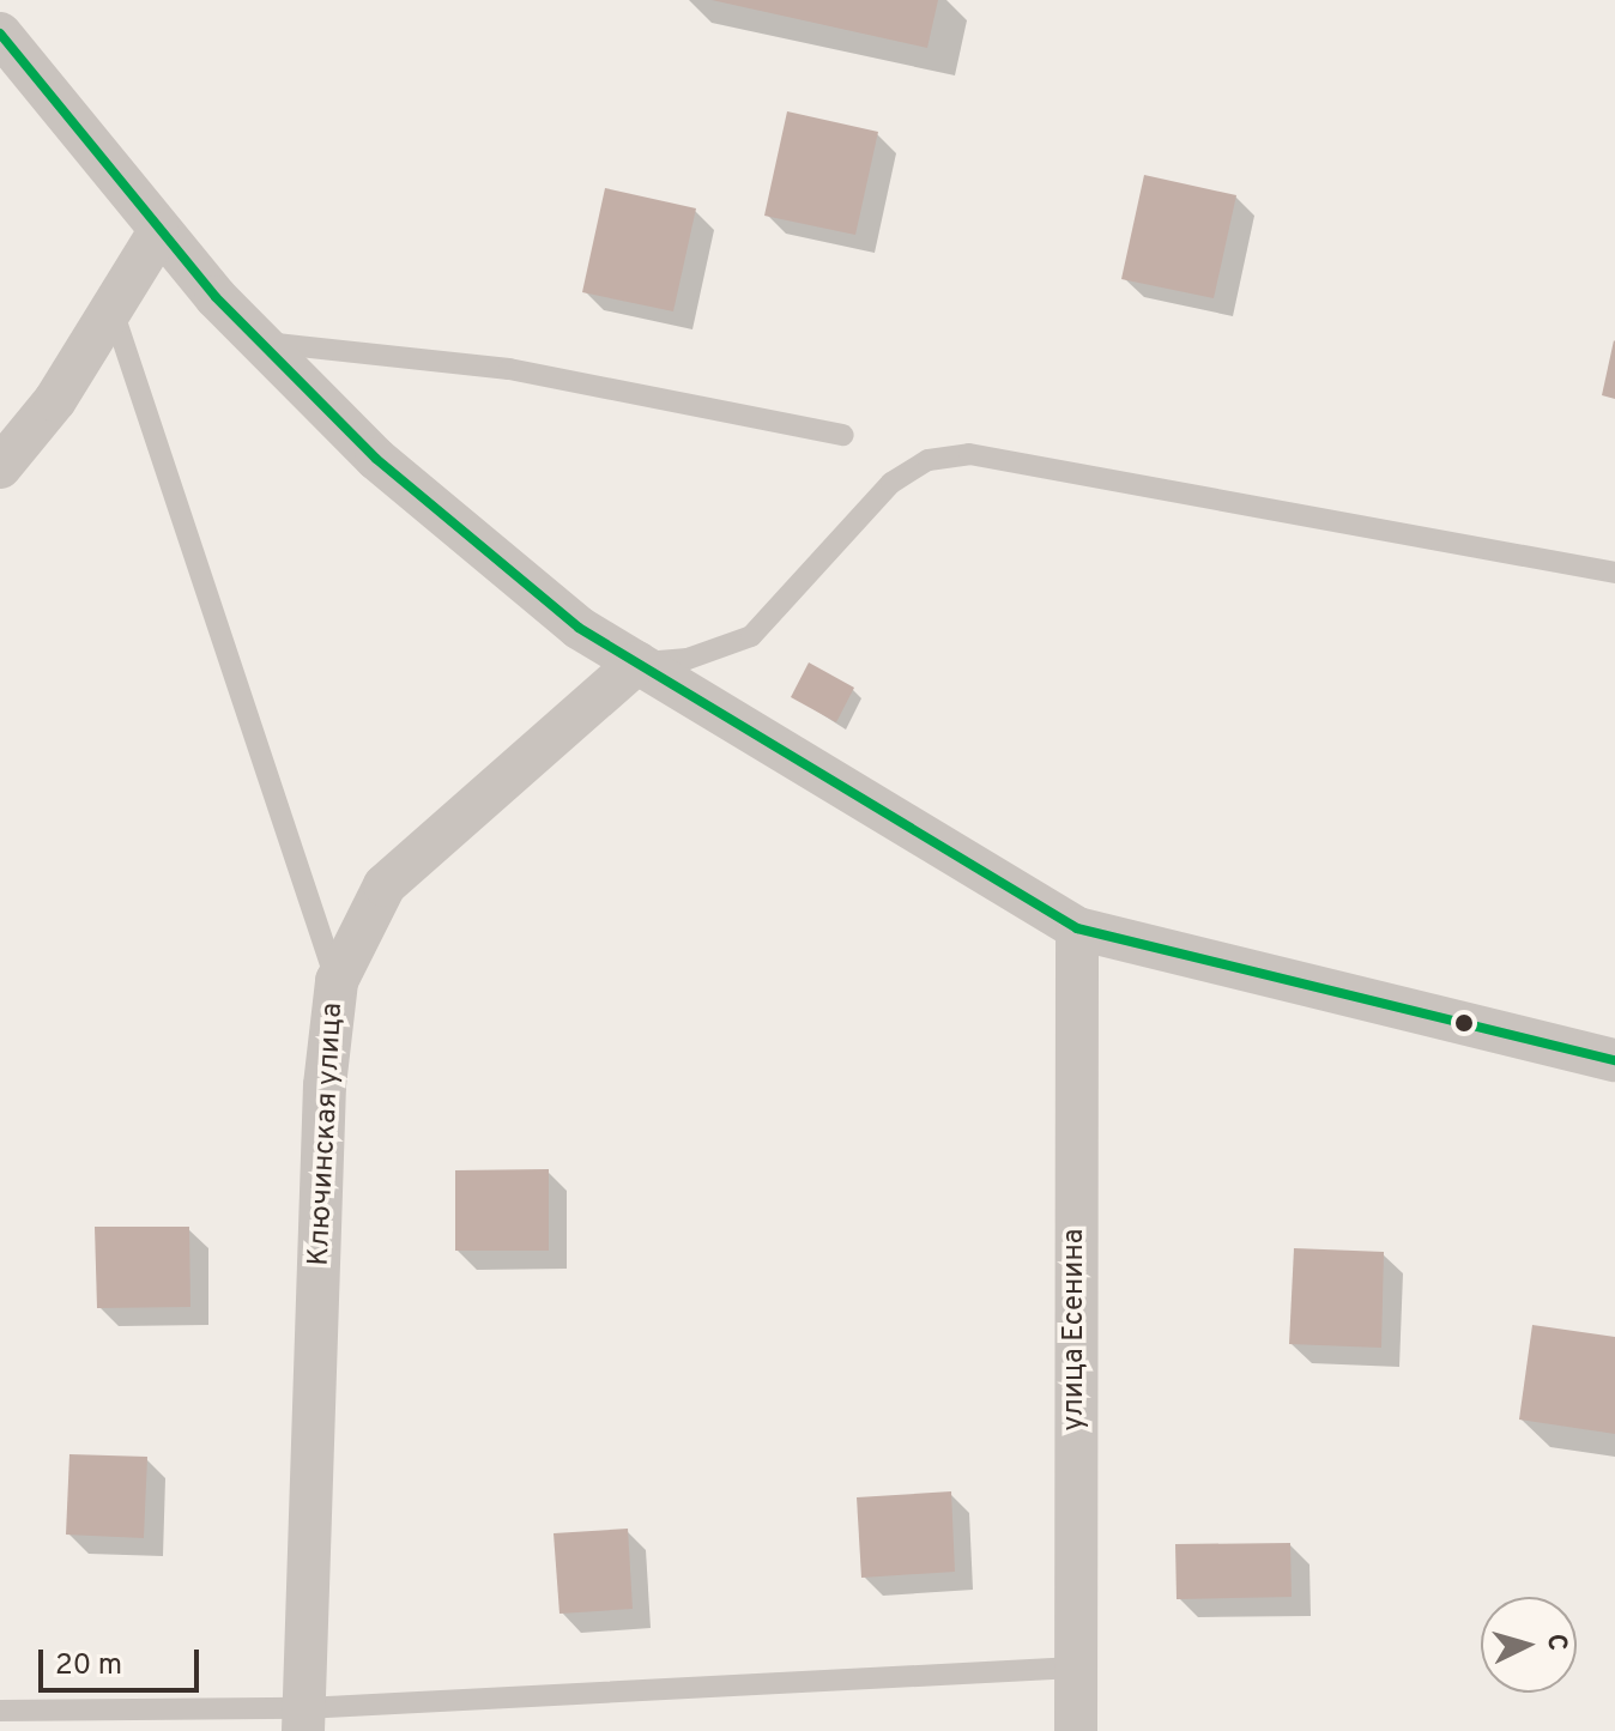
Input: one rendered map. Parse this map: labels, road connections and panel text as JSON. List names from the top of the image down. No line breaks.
{"streets":{"street":["Ключинская улица","улица Есенина"]},"scale_bar":"20 m","north":"right"}
